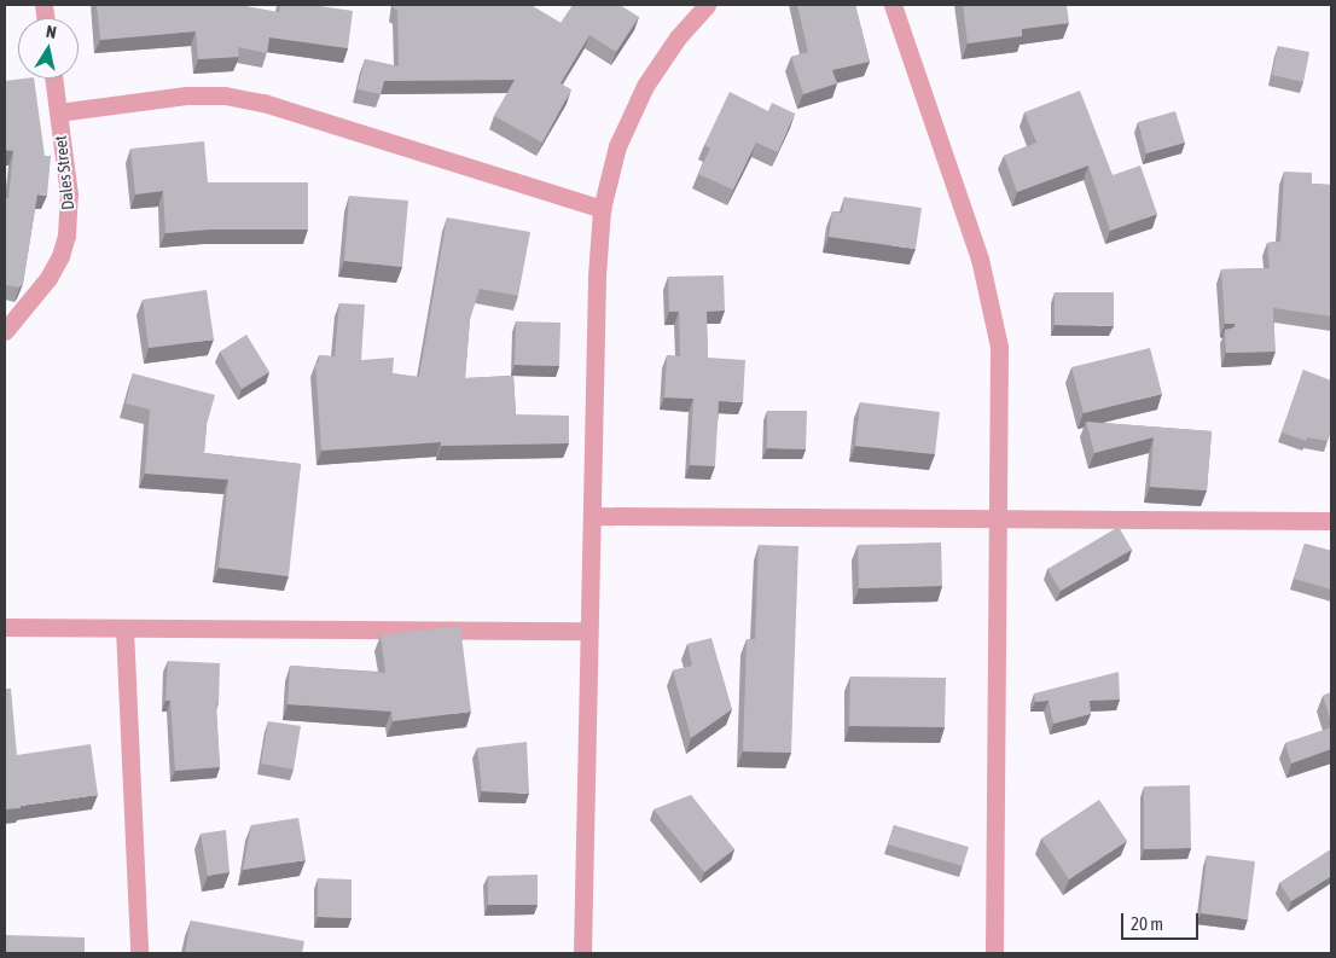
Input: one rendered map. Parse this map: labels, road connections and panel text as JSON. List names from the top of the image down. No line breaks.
{"streets":{"street":["Dales Street"]},"scale_bar":"20 m","north":"top"}
